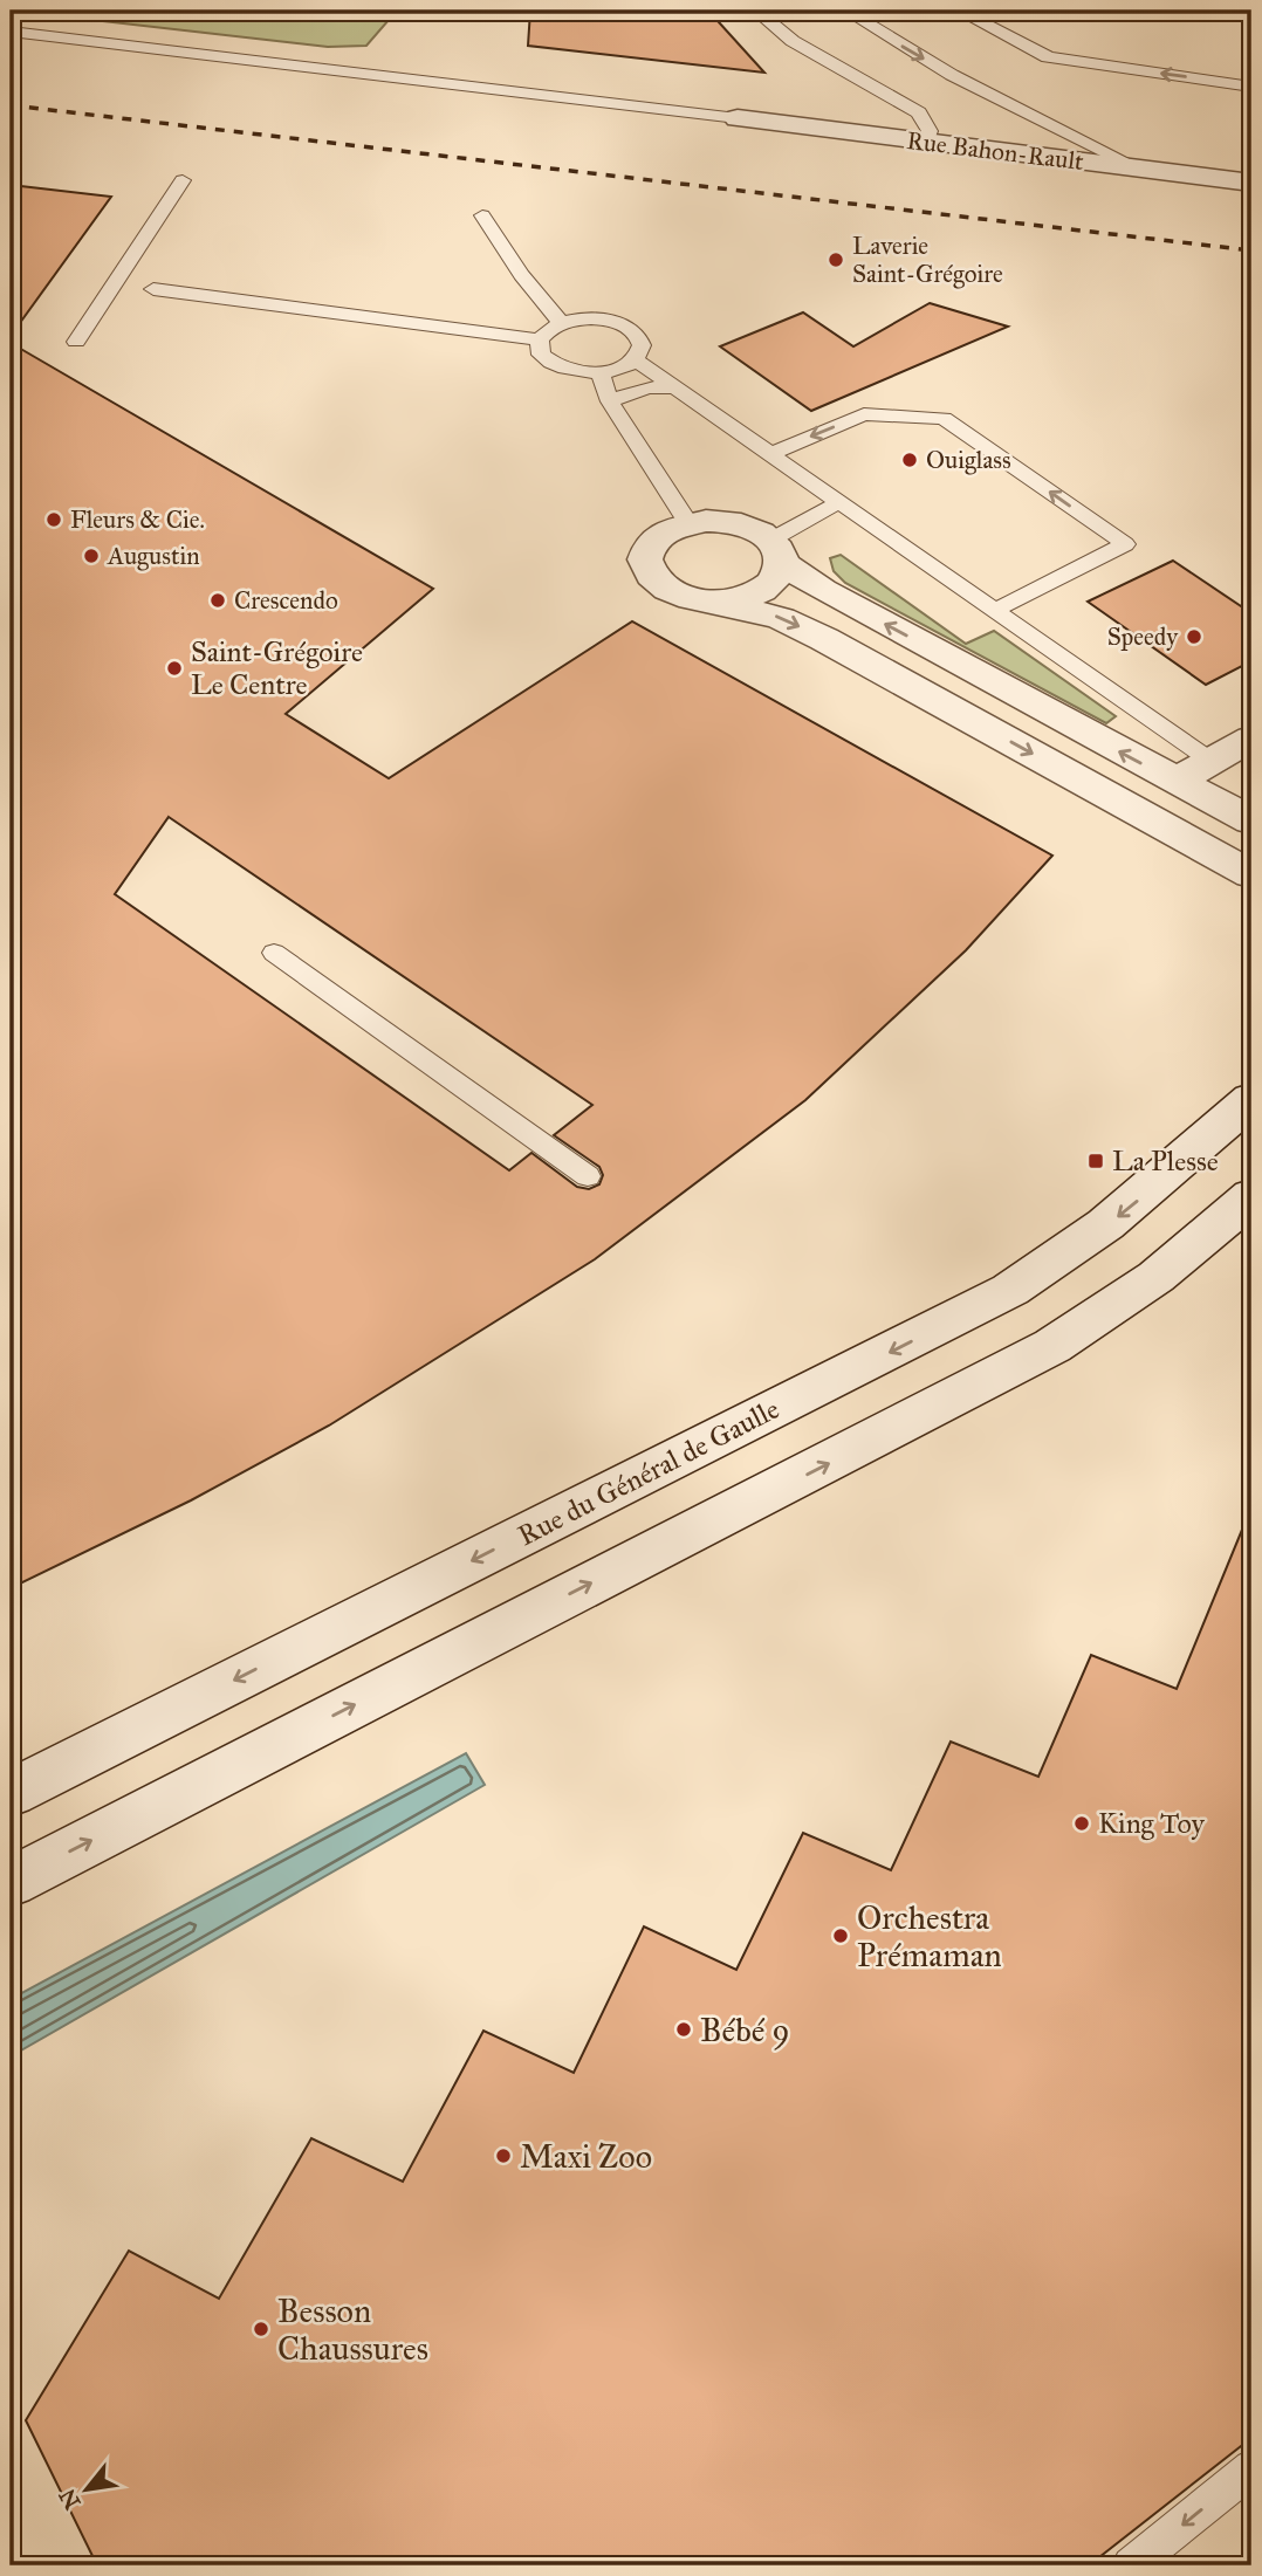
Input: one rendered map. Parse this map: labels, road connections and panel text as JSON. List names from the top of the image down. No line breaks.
{"streets":{"street":["Rue Bahon-Rault","Rue du Général de Gaulle"]},"places":{"other":["Laverie Saint-Grégoire","Ouiglass","Fleurs & Cie.","Augustin","Crescendo","Speedy","Saint-Grégoire Le Centre","King Toy","Orchestra Prémaman","Bébé 9","Maxi Zoo","Besson Chaussures"],"transit":["La Plesse"]},"north":"bottom left"}
